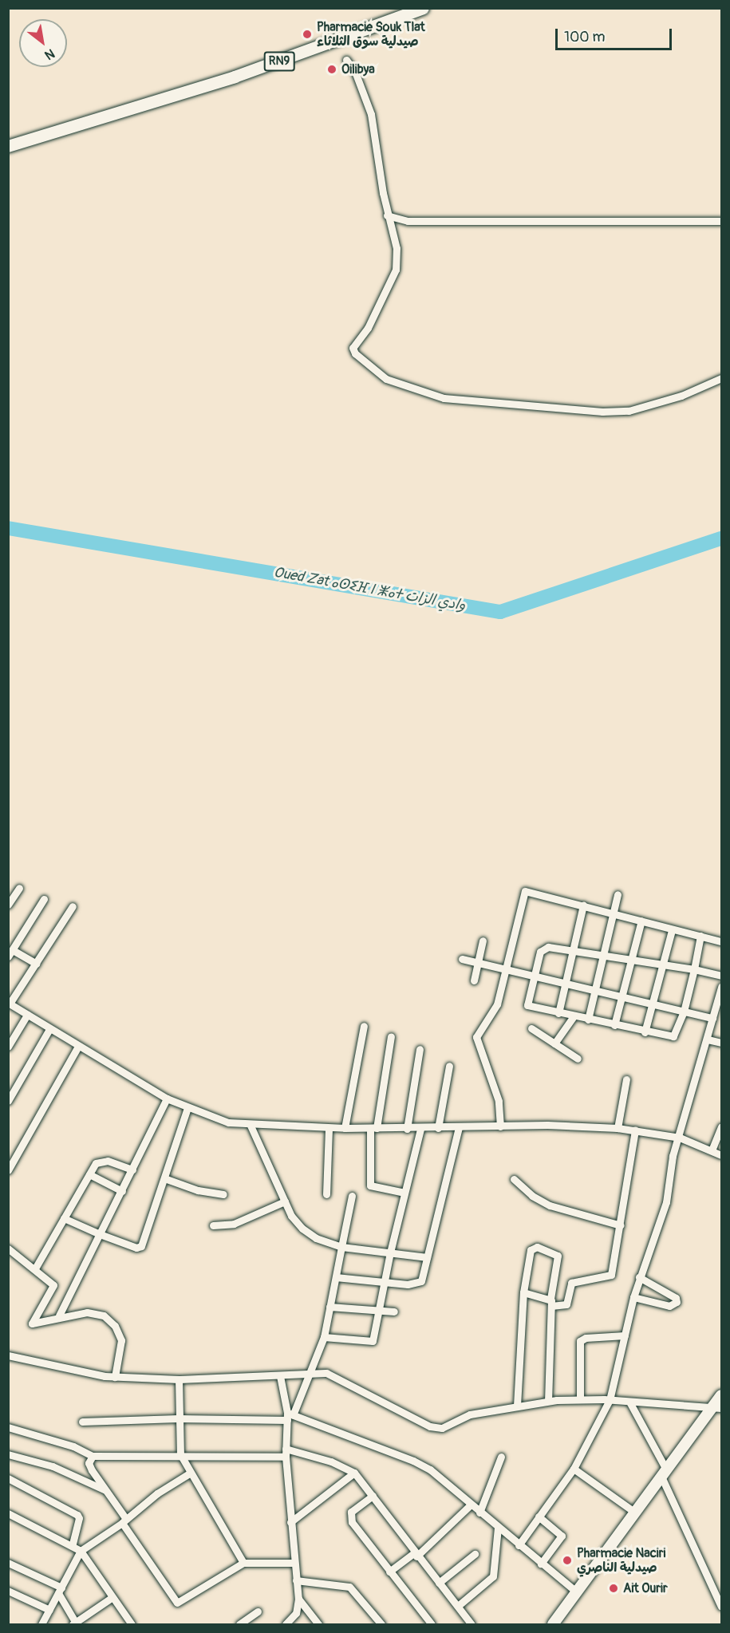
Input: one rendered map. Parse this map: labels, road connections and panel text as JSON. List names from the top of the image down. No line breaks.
{"streets":{"main road":["RN9"]},"water":["Oued Zat ⴰⵙⵉⴼ ⵏ ⵥⴰⵜ وادي الزات"],"places":["Pharmacie Souk Tlat صيدلية سوق الثلاثاء","Oilibya","Pharmacie Naciri صيدلية الناصري","Ait Ourir"],"scale_bar":"100 m","north":"bottom right"}
